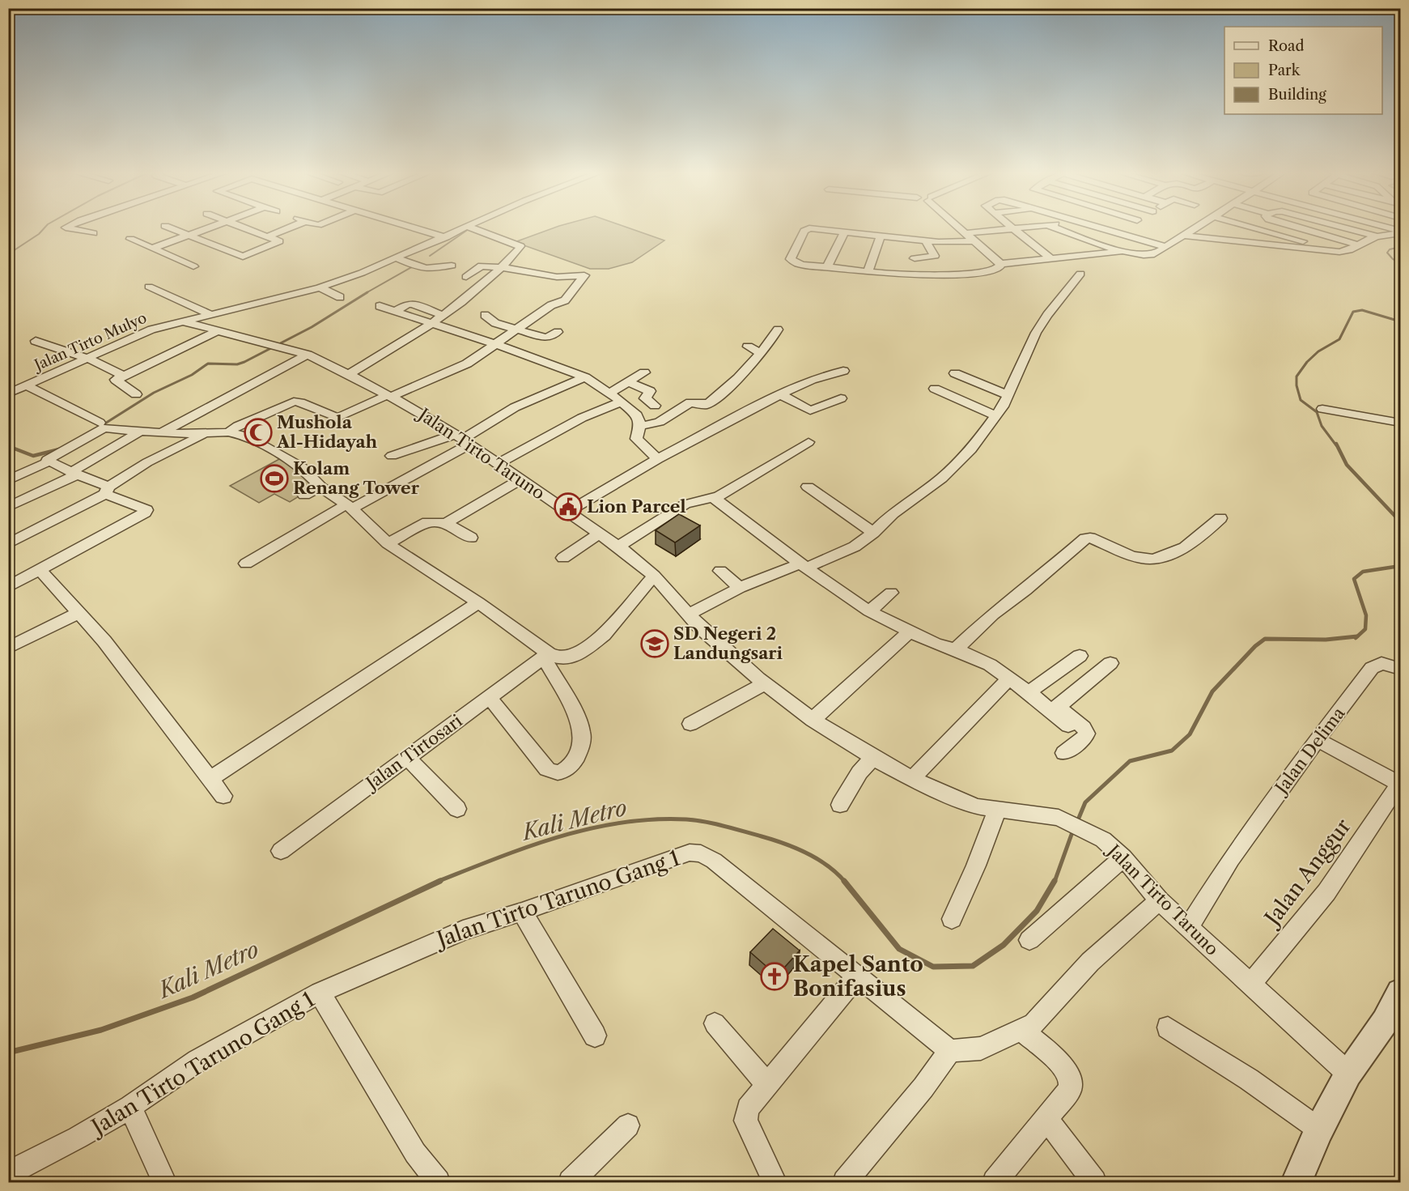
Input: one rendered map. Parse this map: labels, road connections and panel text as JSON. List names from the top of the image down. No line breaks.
{"streets":{"street":["Jalan Tirto Mulyo","Jalan Tirto Taruno","Jalan Delima","Jalan Tirtosari","Jalan Anggur","Jalan Tirto Taruno Gang 1"]},"crossings":[["Jalan Tirto Mulyo","Jalan Tirto Taruno"],["Jalan Tirto Taruno","Jalan Delima"],["Jalan Tirto Taruno","Jalan Anggur"]],"water":["Kali Metro"],"places":{"mosque":["Mushola Al-Hidayah"],"sports":["Kolam Renang Tower"],"public building":["Lion Parcel"],"school or university":["SD Negeri 2 Landungsari"],"church":["Kapel Santo Bonifasius"]},"legend":["Road","Park","Building"]}
